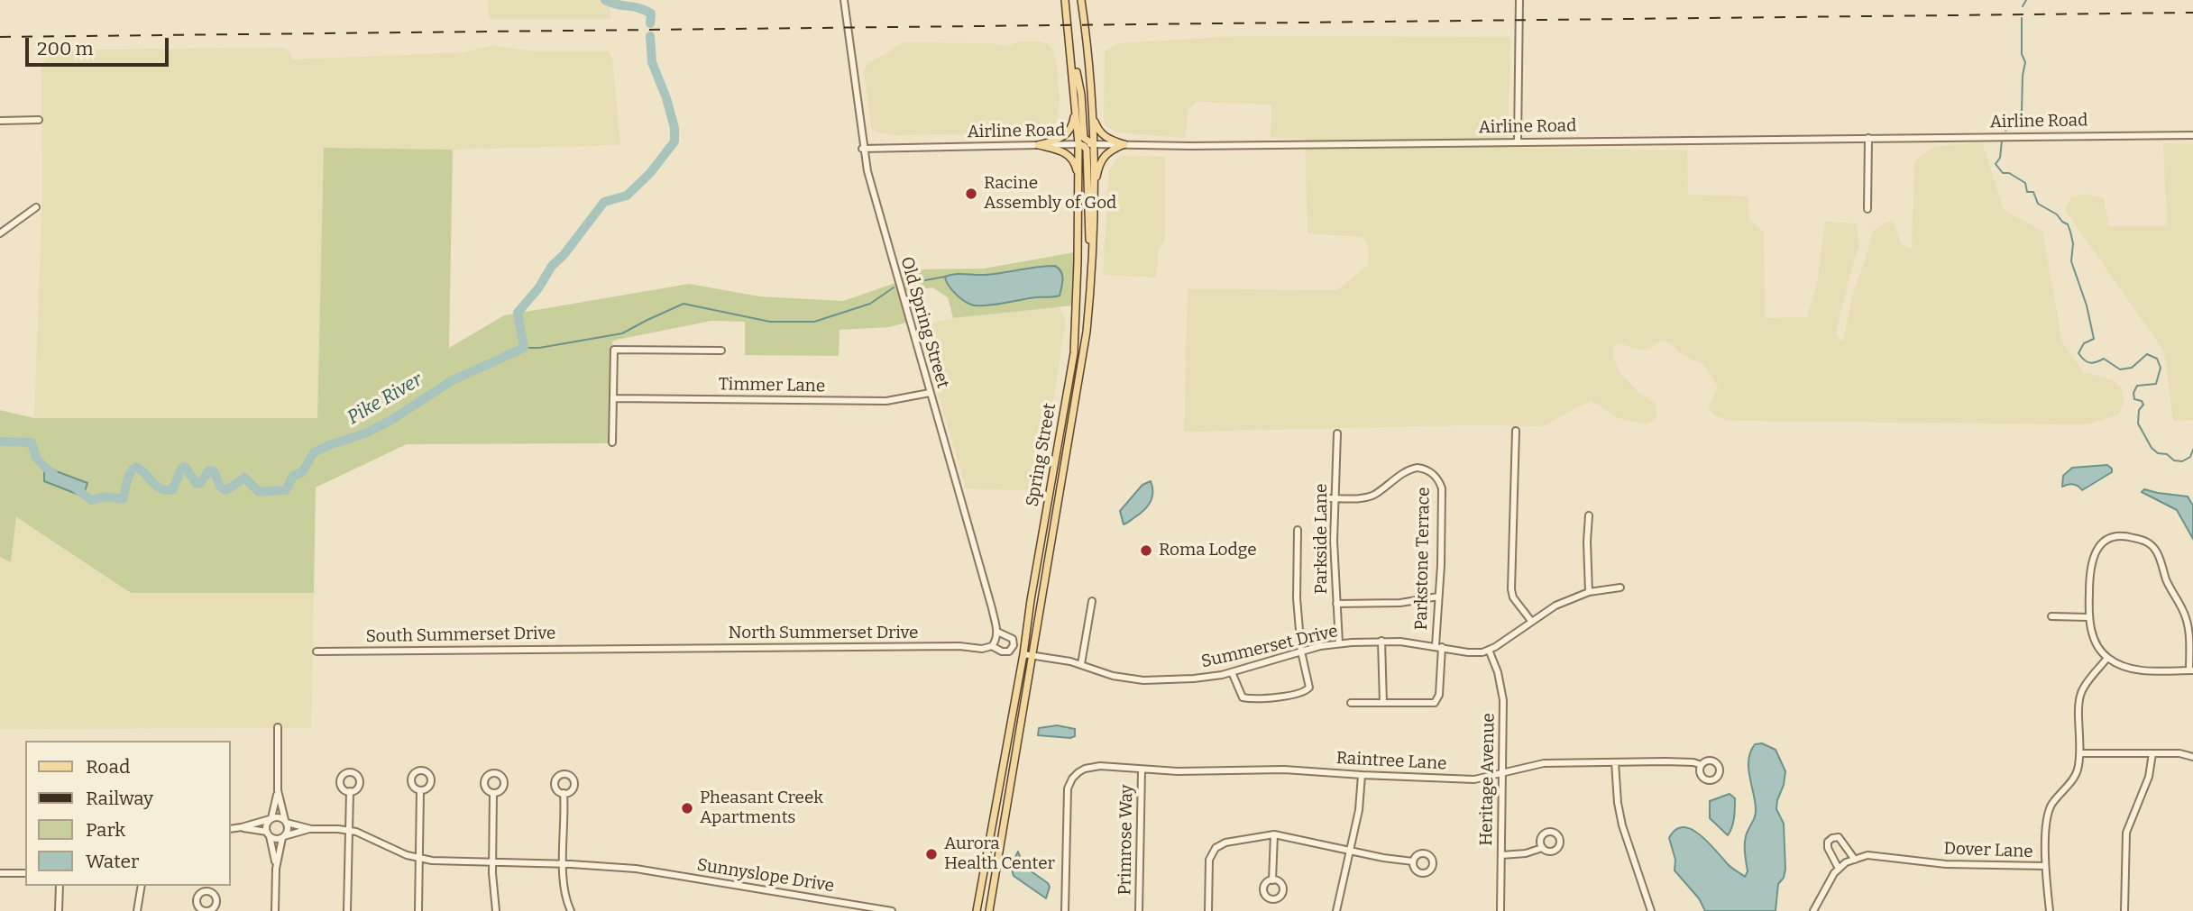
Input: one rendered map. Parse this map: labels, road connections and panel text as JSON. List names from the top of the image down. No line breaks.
{"streets":{"main road":["Spring Street"],"street":["Airline Road","Old Spring Street","Timmer Lane","Parkside Lane","Parkstone Terrace","North Summerset Drive","South Summerset Drive","Summerset Drive","Raintree Lane","Heritage Avenue","Primrose Way","Dover Lane","Sunnyslope Drive"]},"crossings":[["Airline Road","Old Spring Street"],["Airline Road","Spring Street"],["Old Spring Street","Timmer Lane"],["Old Spring Street","North Summerset Drive"],["Spring Street","Summerset Drive"],["Parkside Lane","Parkstone Terrace"],["Parkside Lane","Summerset Drive"],["Parkstone Terrace","Summerset Drive"],["North Summerset Drive","South Summerset Drive"],["Summerset Drive","Heritage Avenue"],["Raintree Lane","Heritage Avenue"],["Raintree Lane","Primrose Way"]],"water":["Pike River"],"places":["Racine Assembly of God","Roma Lodge","Pheasant Creek Apartments","Aurora Health Center"],"legend":["Road","Railway","Park","Water"],"scale_bar":"200 m"}
